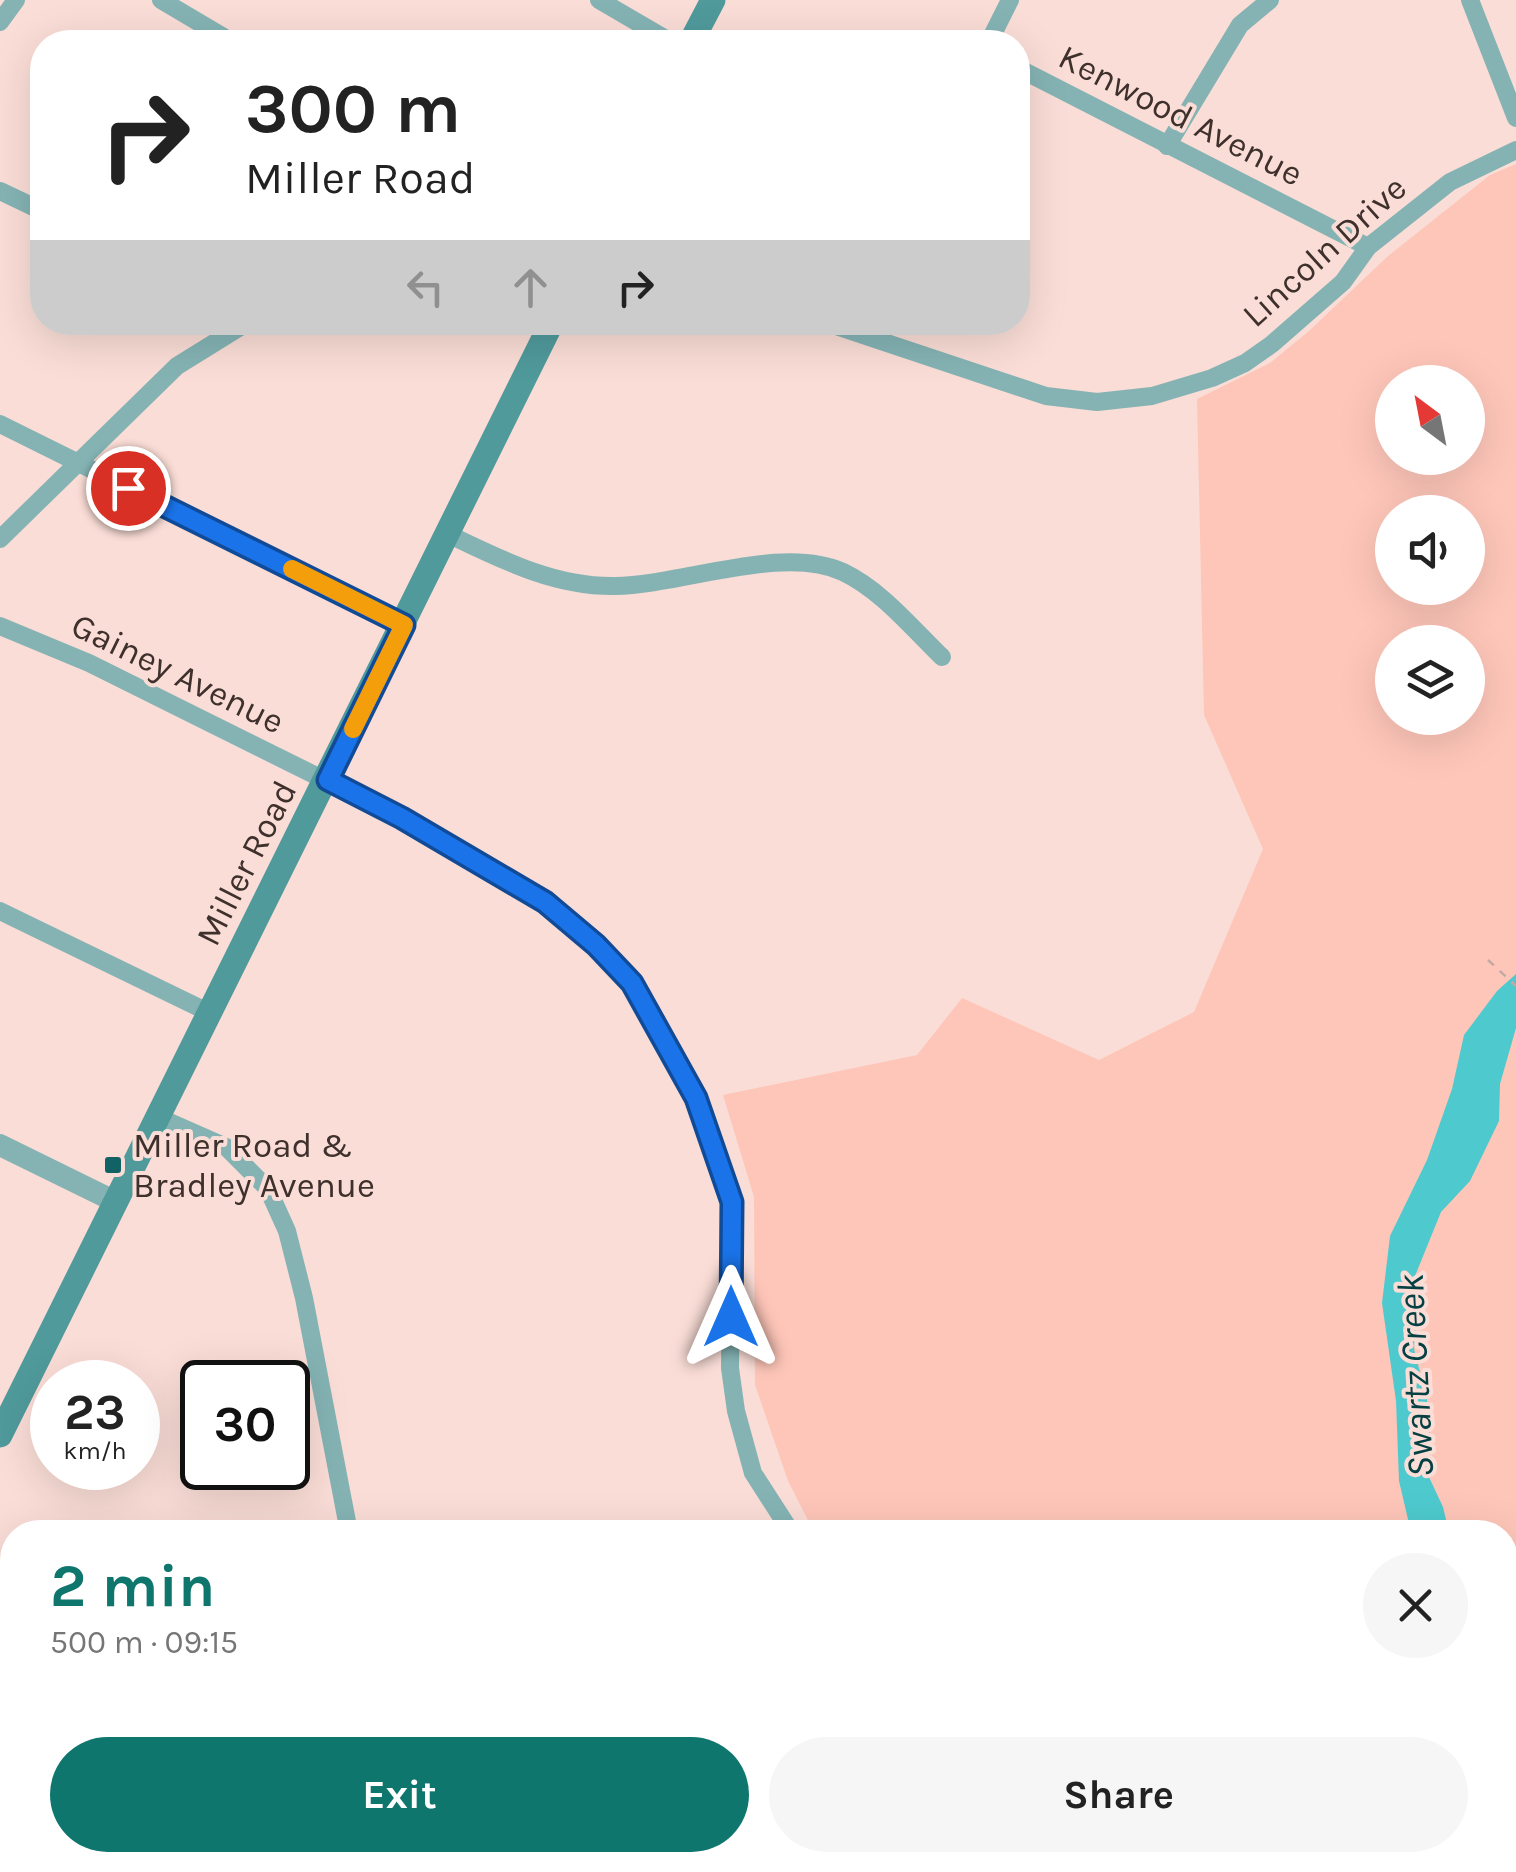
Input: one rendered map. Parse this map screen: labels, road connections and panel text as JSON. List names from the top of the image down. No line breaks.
{"streets":{"main road":["Miller Road"],"street":["Kenwood Avenue","Lincoln Drive","Gainey Avenue"]},"crossings":[["Kenwood Avenue","Lincoln Drive"],["Gainey Avenue","Miller Road"]],"water":["Swartz Creek"],"places":{"transit":["Miller Road & Bradley Avenue"]},"north":"top left","page":{"turn":["300 m","Miller Road"],"speed":"23 km/h","limit":"30","heading":["2 min","500 m · 09:15"],"buttons":["Exit","Share"]}}
